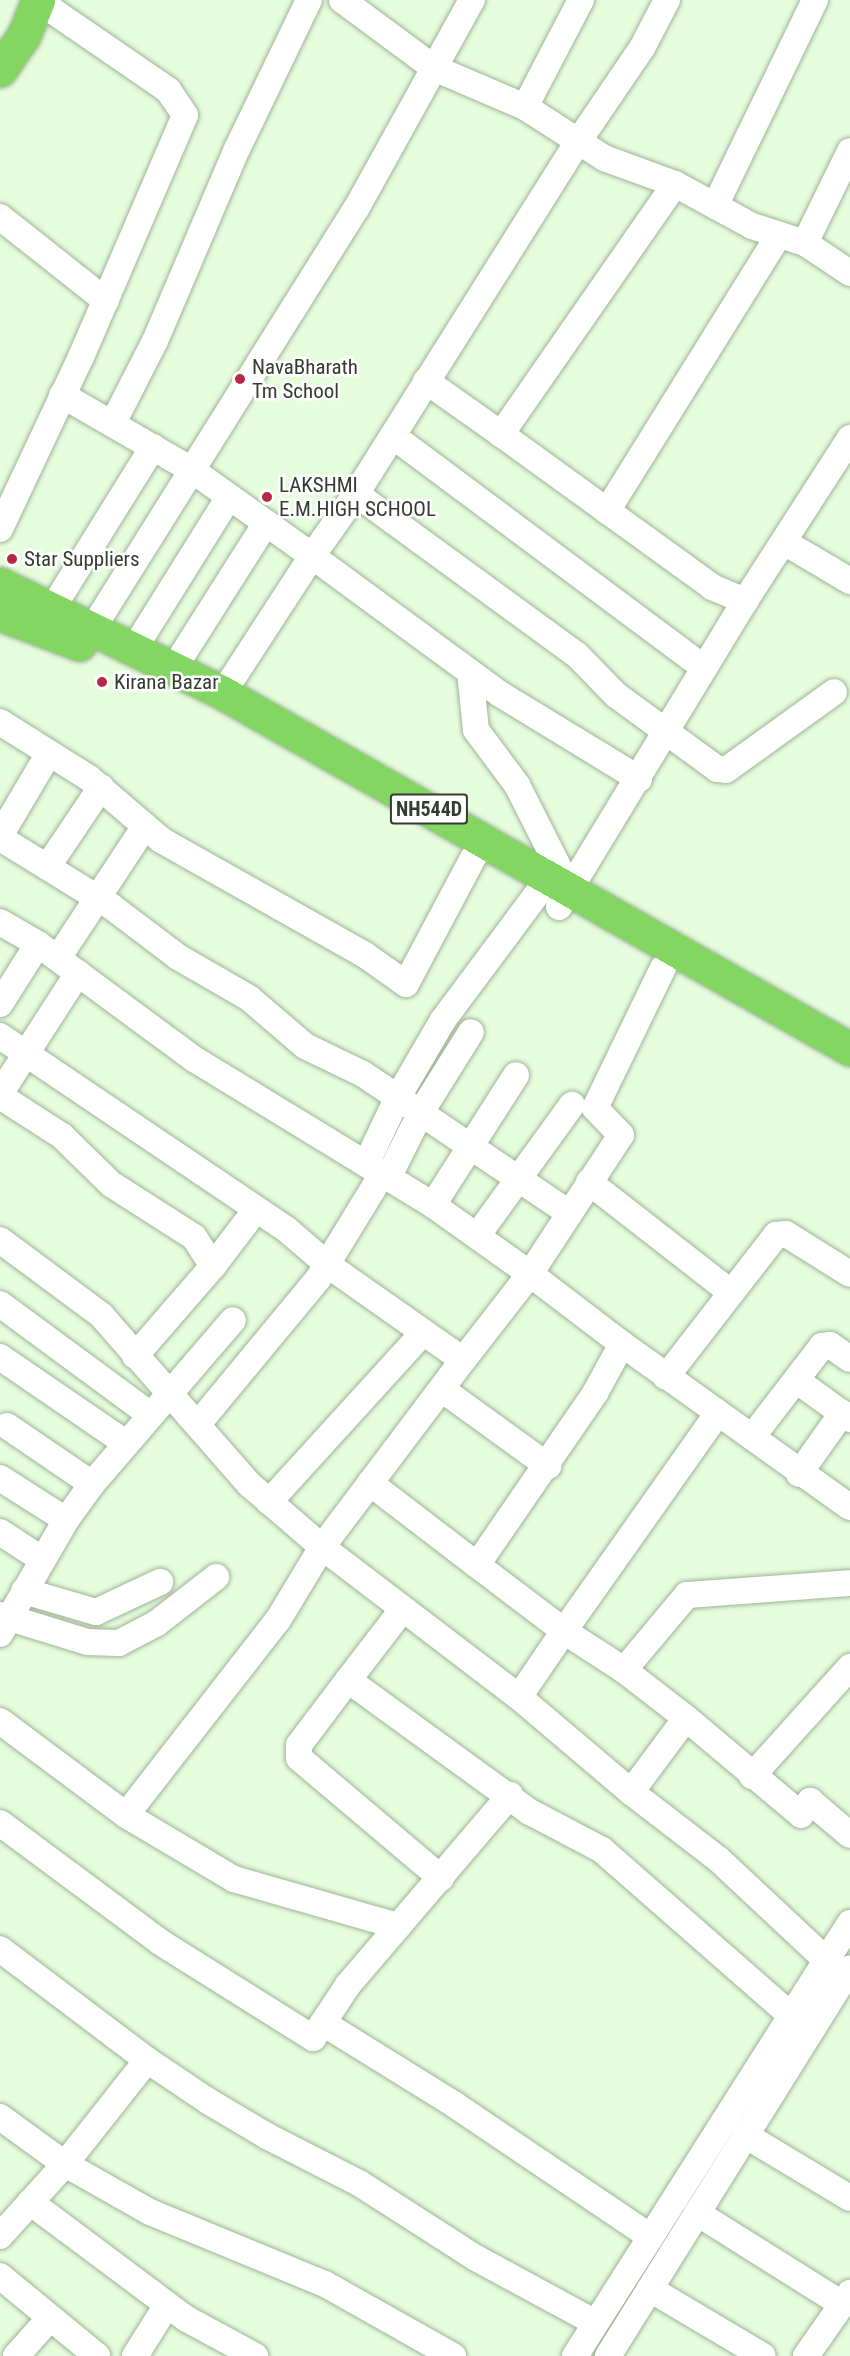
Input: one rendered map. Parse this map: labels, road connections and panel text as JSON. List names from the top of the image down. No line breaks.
{"streets":{"highway":["NH544D"]},"places":["NavaBharath Tm School","LAKSHMI E.M.HIGH SCHOOL","Star Suppliers","Kirana Bazar"]}
